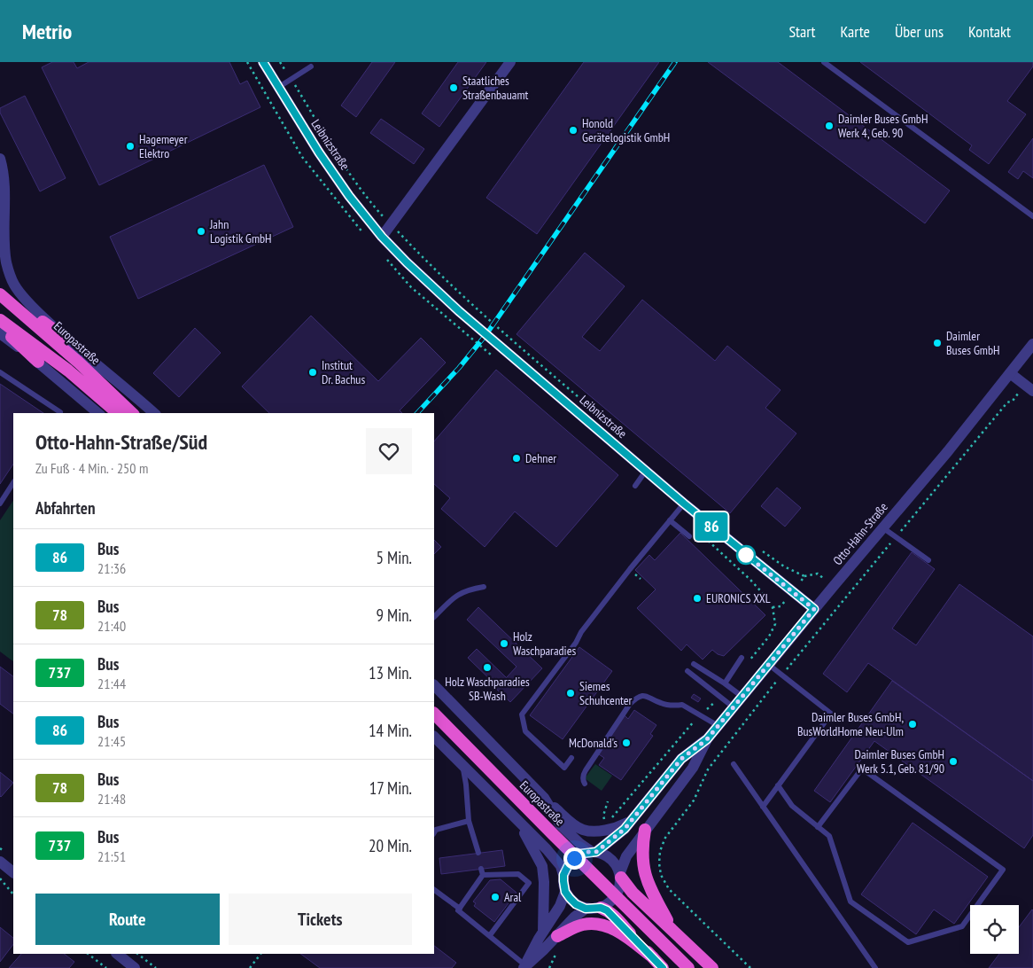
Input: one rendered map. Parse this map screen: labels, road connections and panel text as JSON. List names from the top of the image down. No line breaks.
{"streets":{"highway":["Europastraße"],"street":["Leibnizstraße","Otto-Hahn-Straße"]},"crossings":[["Leibnizstraße","Otto-Hahn-Straße"],["Europastraße","Otto-Hahn-Straße"]],"places":["Staatliches Straßenbauamt","Daimler Buses GmbH Werk 4, Geb. 90","Honold Gerätelogistik GmbH","Hagemeyer Elektro","Jahn Logistik GmbH","Daimler Buses GmbH","Institut Dr. Bachus","Dehner","EURONICS XXL","Holz Waschparadies","Holz Waschparadies SB-Wash","Siemes Schuhcenter","Daimler Buses GmbH, BusWorldHome Neu-Ulm","McDonald's","Daimler Buses GmbH Werk 5.1, Geb. 81/90","Aral"],"lines":["bus line 86"],"page":{"header":"Metrio","nav":["Start","Karte","Über uns","Kontakt"],"on_map":"86","heading":[["Otto-Hahn-Straße/Süd","Zu Fuß · 4 Min. · 250 m"],"Abfahrten"],"list":[{"mark":"86","name":"Bus","note":"21:36","value":"5 Min."},{"mark":"78","name":"Bus","note":"21:40","value":"9 Min."},{"mark":"737","name":"Bus","note":"21:44","value":"13 Min."},{"mark":"86","name":"Bus","note":"21:45","value":"14 Min."},{"mark":"78","name":"Bus","note":"21:48","value":"17 Min."},{"mark":"737","name":"Bus","note":"21:51","value":"20 Min."}],"buttons":["Route","Tickets"]}}
